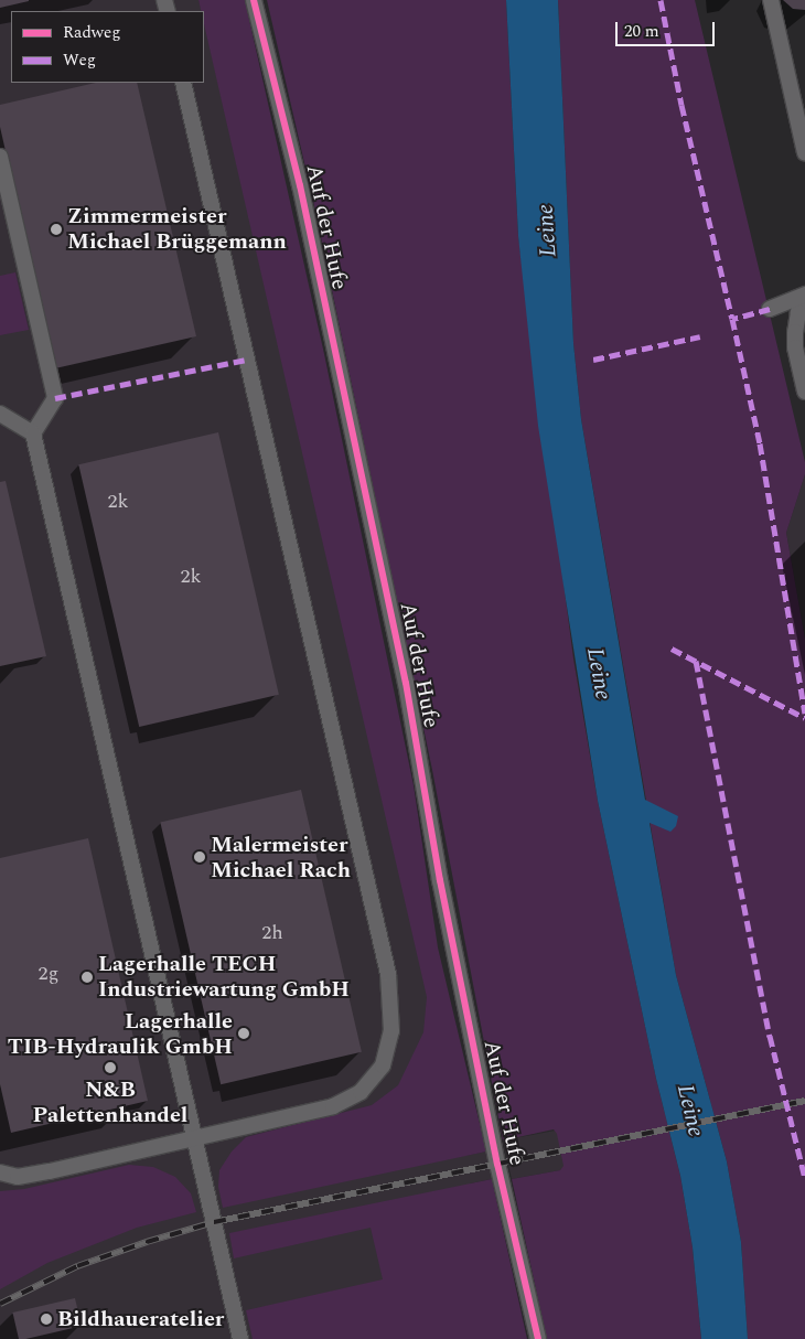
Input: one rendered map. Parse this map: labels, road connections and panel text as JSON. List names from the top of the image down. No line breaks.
{"streets":{"lane":["Auf der Hufe"]},"water":["Leine"],"places":["Zimmermeister Michael Brüggemann","Malermeister Michael Rach","Lagerhalle TECH Industriewartung GmbH","Lagerhalle TIB-Hydraulik GmbH","N&B Palettenhandel","Bildhaueratelier"],"house_numbers":["2k","2k","2h","2g"],"legend":["Radweg","Weg"],"scale_bar":"20 m"}
